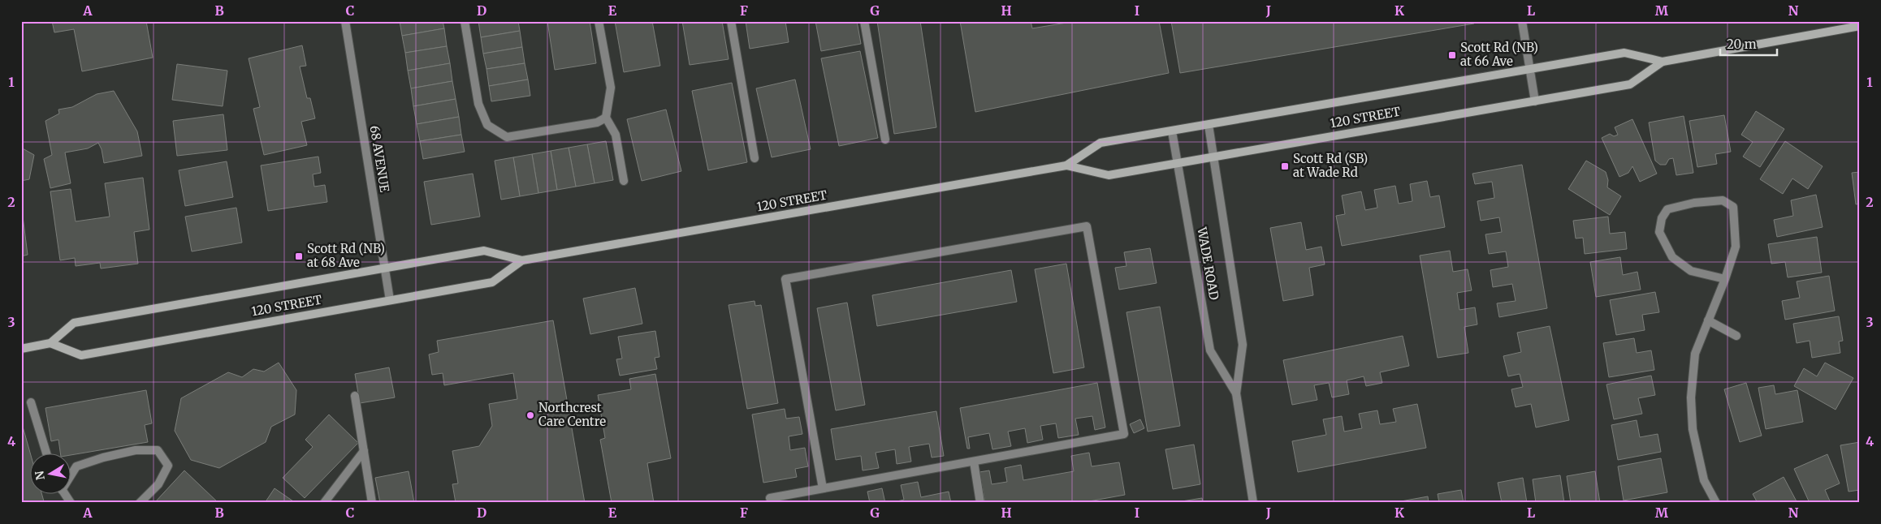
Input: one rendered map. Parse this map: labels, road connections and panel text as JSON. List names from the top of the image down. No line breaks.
{"streets":{"main road":["120 STREET"],"street":["68 AVENUE","WADE ROAD"]},"crossings":[["120 STREET","68 AVENUE"],["120 STREET","WADE ROAD"]],"places":{"transit":["Scott Rd (NB) at 66 Ave","Scott Rd (SB) at Wade Rd","Scott Rd (NB) at 68 Ave"],"other":["Northcrest Care Centre"]},"scale_bar":"20 m","north":"left","grid":{"columns":["A","B","C","D","E","F","G","H","I","J","K","L","M","N"],"rows":["1","2","3","4"]}}
